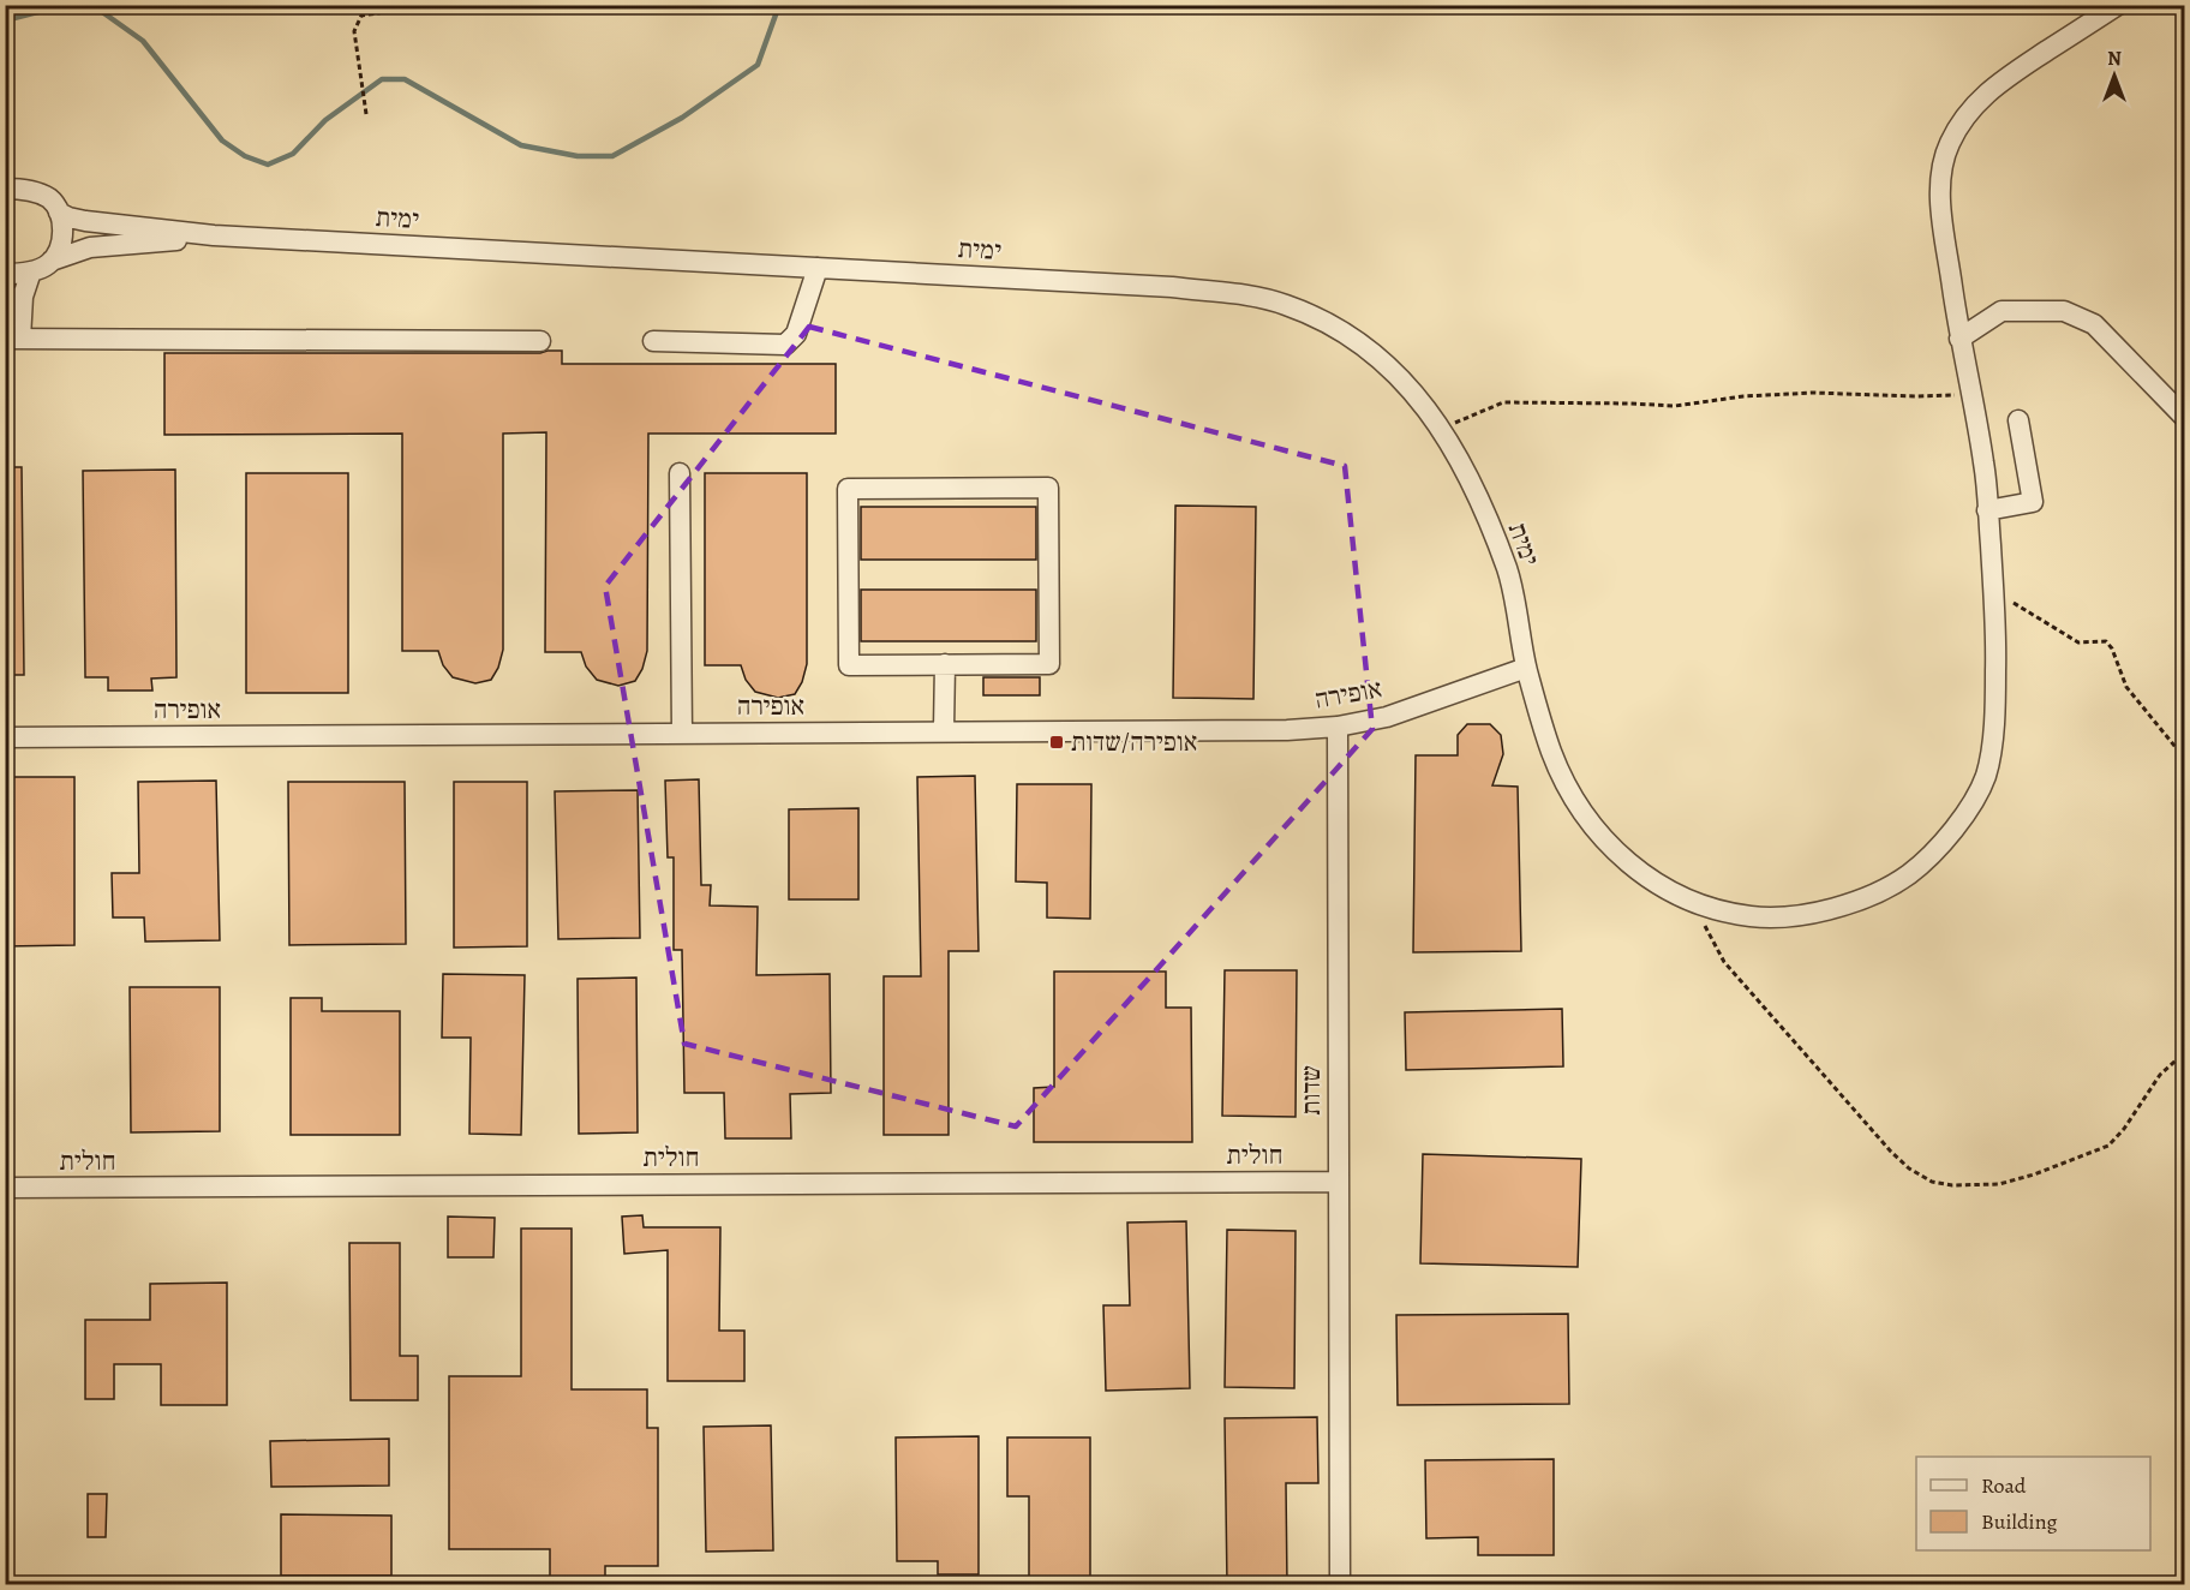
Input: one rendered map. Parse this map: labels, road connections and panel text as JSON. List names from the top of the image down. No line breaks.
{"streets":{"street":["ימית","אופירה","שדות","חולית"]},"crossings":[["ימית","אופירה"],["אופירה","שדות"],["שדות","חולית"]],"places":{"transit":["אופירה/שדות"]},"legend":["Road","Building"],"north":"top"}
